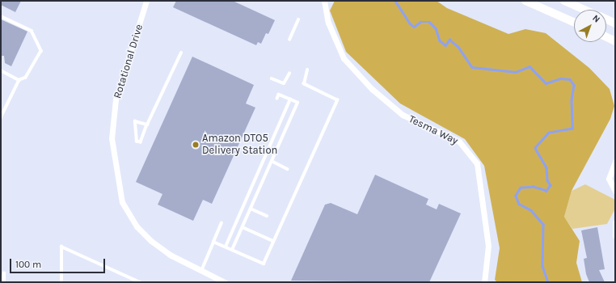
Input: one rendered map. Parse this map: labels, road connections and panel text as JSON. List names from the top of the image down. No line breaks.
{"streets":{"street":["Rotational Drive","Tesma Way"]},"places":["Amazon DTO5 Delivery Station"],"scale_bar":"100 m","north":"top right"}
